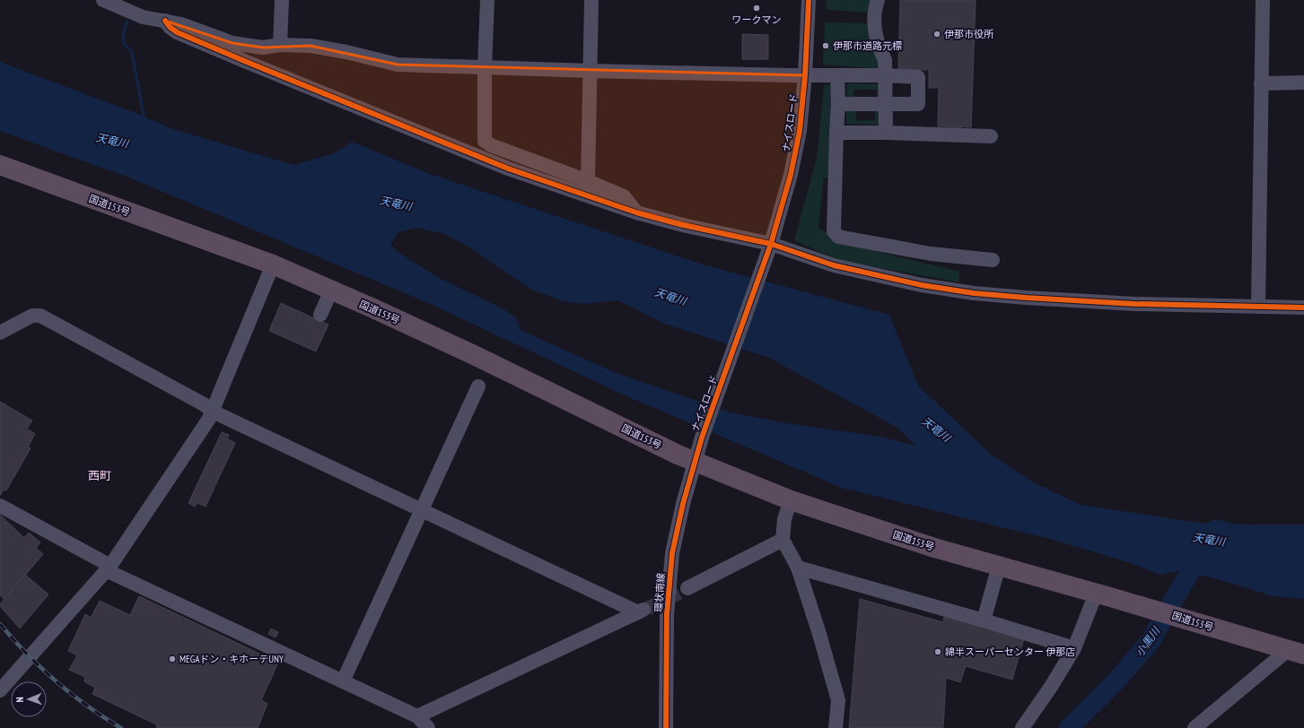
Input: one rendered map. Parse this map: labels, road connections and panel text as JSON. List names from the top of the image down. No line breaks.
{"streets":{"highway":["国道153号"],"street":["ナイスロード","環状南線"]},"crossings":[["ナイスロード","国道153号"],["ナイスロード","環状南線"],["国道153号","環状南線"]],"districts":["西町"],"water":["天竜川","小黒川"],"places":["ワークマン","伊那市役所","伊那市道路元標","綿半スーパーセンター 伊那店","MEGAドン・キホーテUNY"],"north":"left"}
